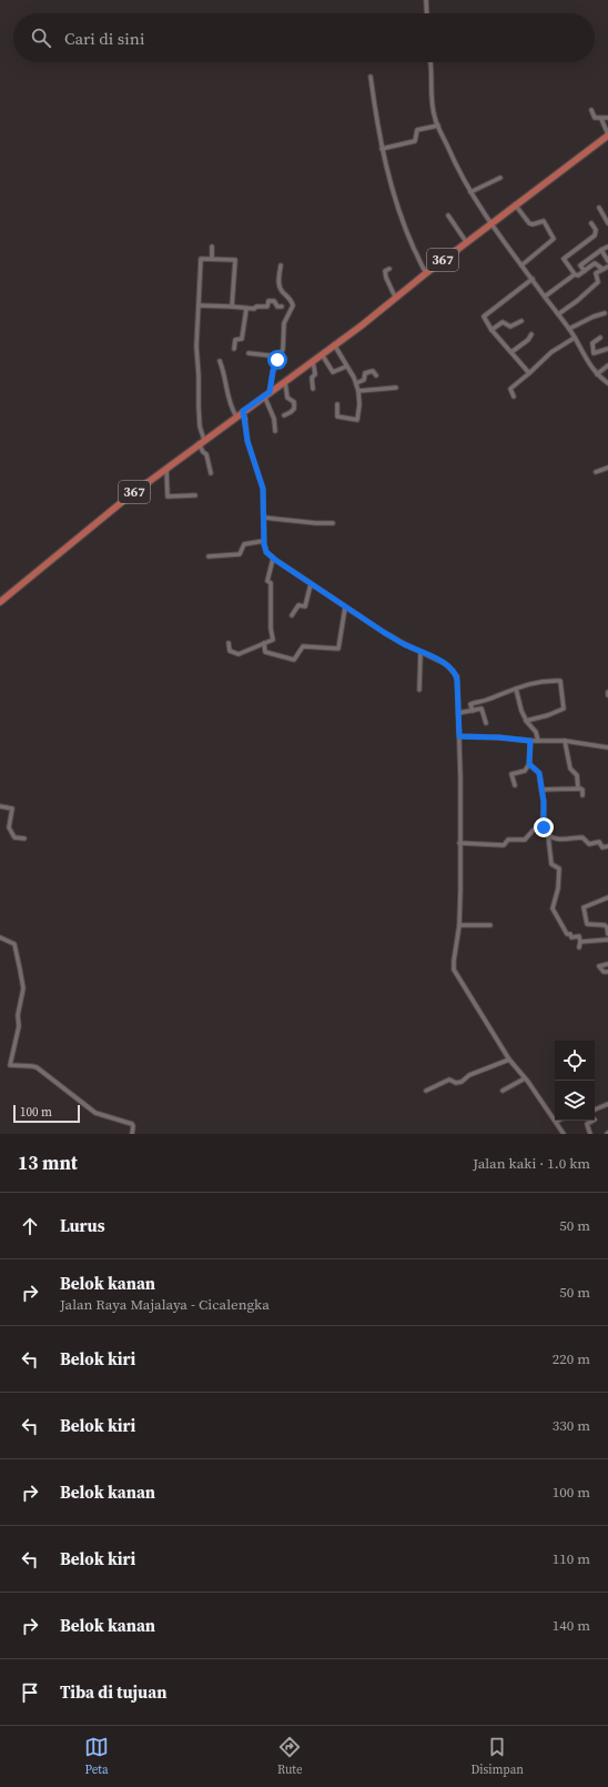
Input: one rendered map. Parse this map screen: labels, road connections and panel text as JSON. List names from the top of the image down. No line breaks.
{"streets":{"main road":["367"]},"scale_bar":"100 m","page":{"search":"Cari di sini","scale":"100 m","heading":["13 mnt","Jalan kaki · 1.0 km"],"list":[["Lurus","50 m"],["Belok kanan","Jalan Raya Majalaya - Cicalengka","50 m"],["Belok kiri","220 m"],["Belok kiri","330 m"],["Belok kanan","100 m"],["Belok kiri","110 m"],["Belok kanan","140 m"],"Tiba di tujuan"],"nav":["Peta","Rute","Disimpan"]}}
